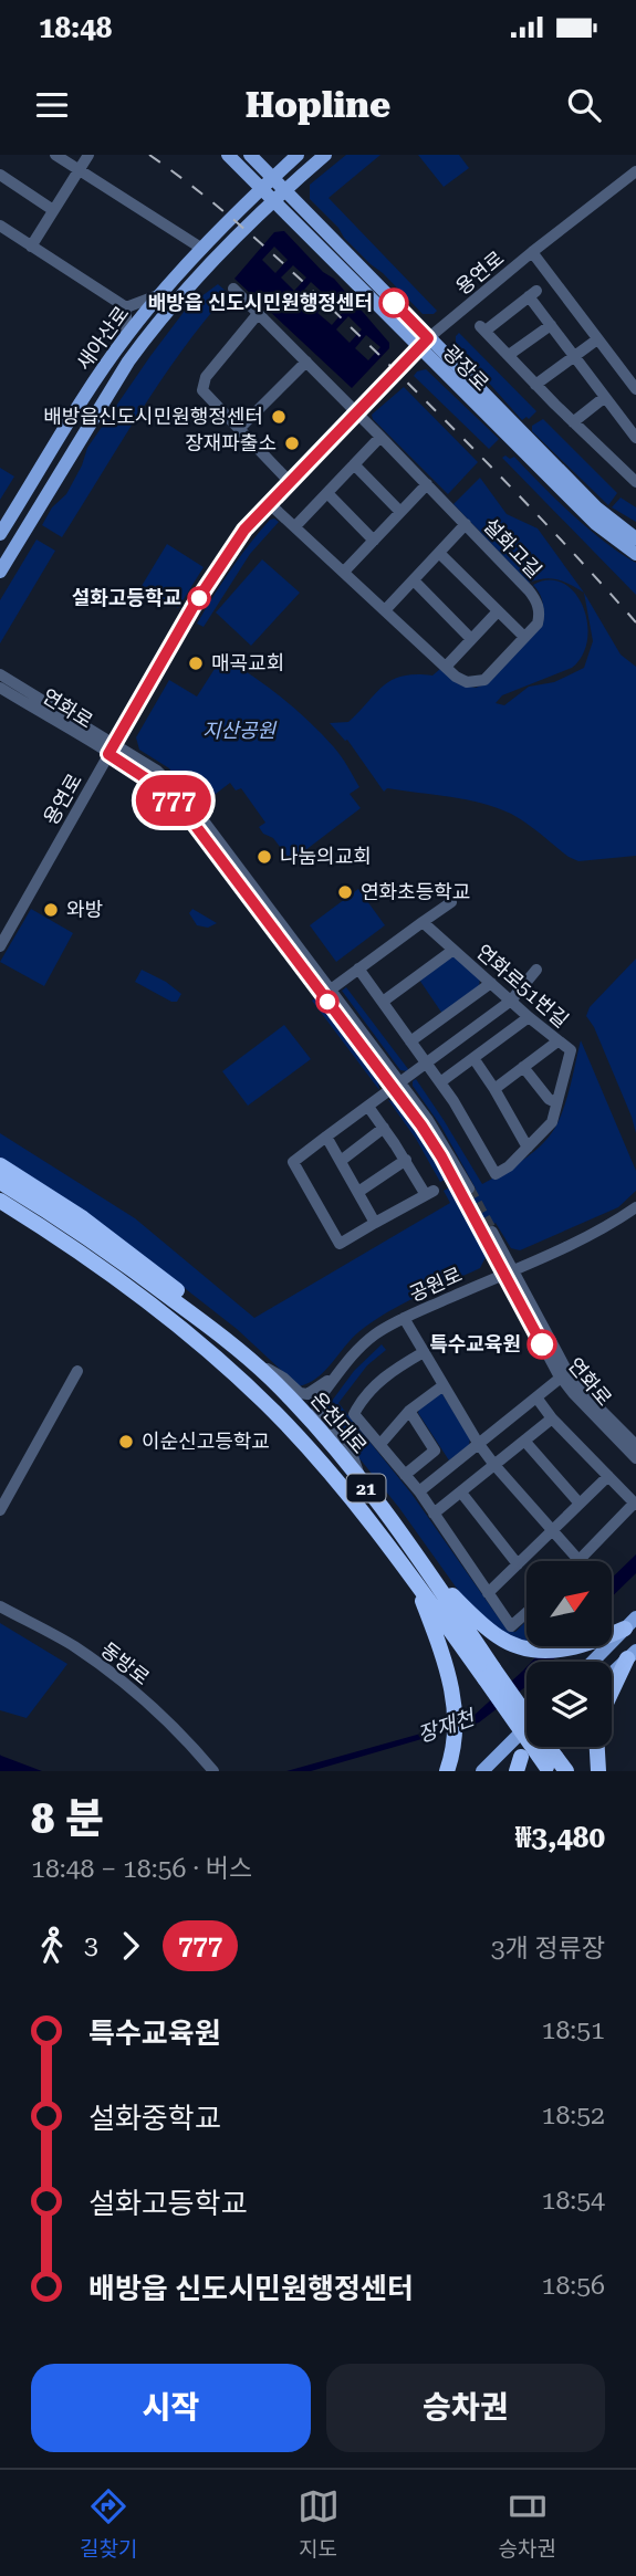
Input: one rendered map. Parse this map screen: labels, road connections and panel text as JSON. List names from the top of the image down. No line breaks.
{"streets":{"highway":["온천대로","21"],"main road":["새아산로","광장로"],"street":["용연로","설화고길","연화로","연화로51번길","공원로","동방로"]},"crossings":[["용연로","광장로"],["용연로","설화고길"],["용연로","연화로"],["새아산로","광장로"],["연화로","공원로"]],"water":["장재천"],"parks":["지산공원"],"places":["배방읍 신도시민원행정센터","배방읍신도시민원행정센터","장재파출소","설화고등학교","매곡교회","나눔의교회","연화초등학교","와방","특수교육원","이순신고등학교"],"lines":["bus line 777"],"north":"top right","page":{"status":"18:48","header":"Hopline","on_map":"777","heading":["8 분","18:48 – 18:56 · 버스","₩3,480"],"legs":["3","777","3개 정류장"],"list":[{"name":"특수교육원","value":"18:51"},{"name":"설화중학교","value":"18:52"},{"name":"설화고등학교","value":"18:54"},{"name":"배방읍 신도시민원행정센터","value":"18:56"}],"buttons":["시작","승차권"],"tabs":["길찾기","지도","승차권"]}}
